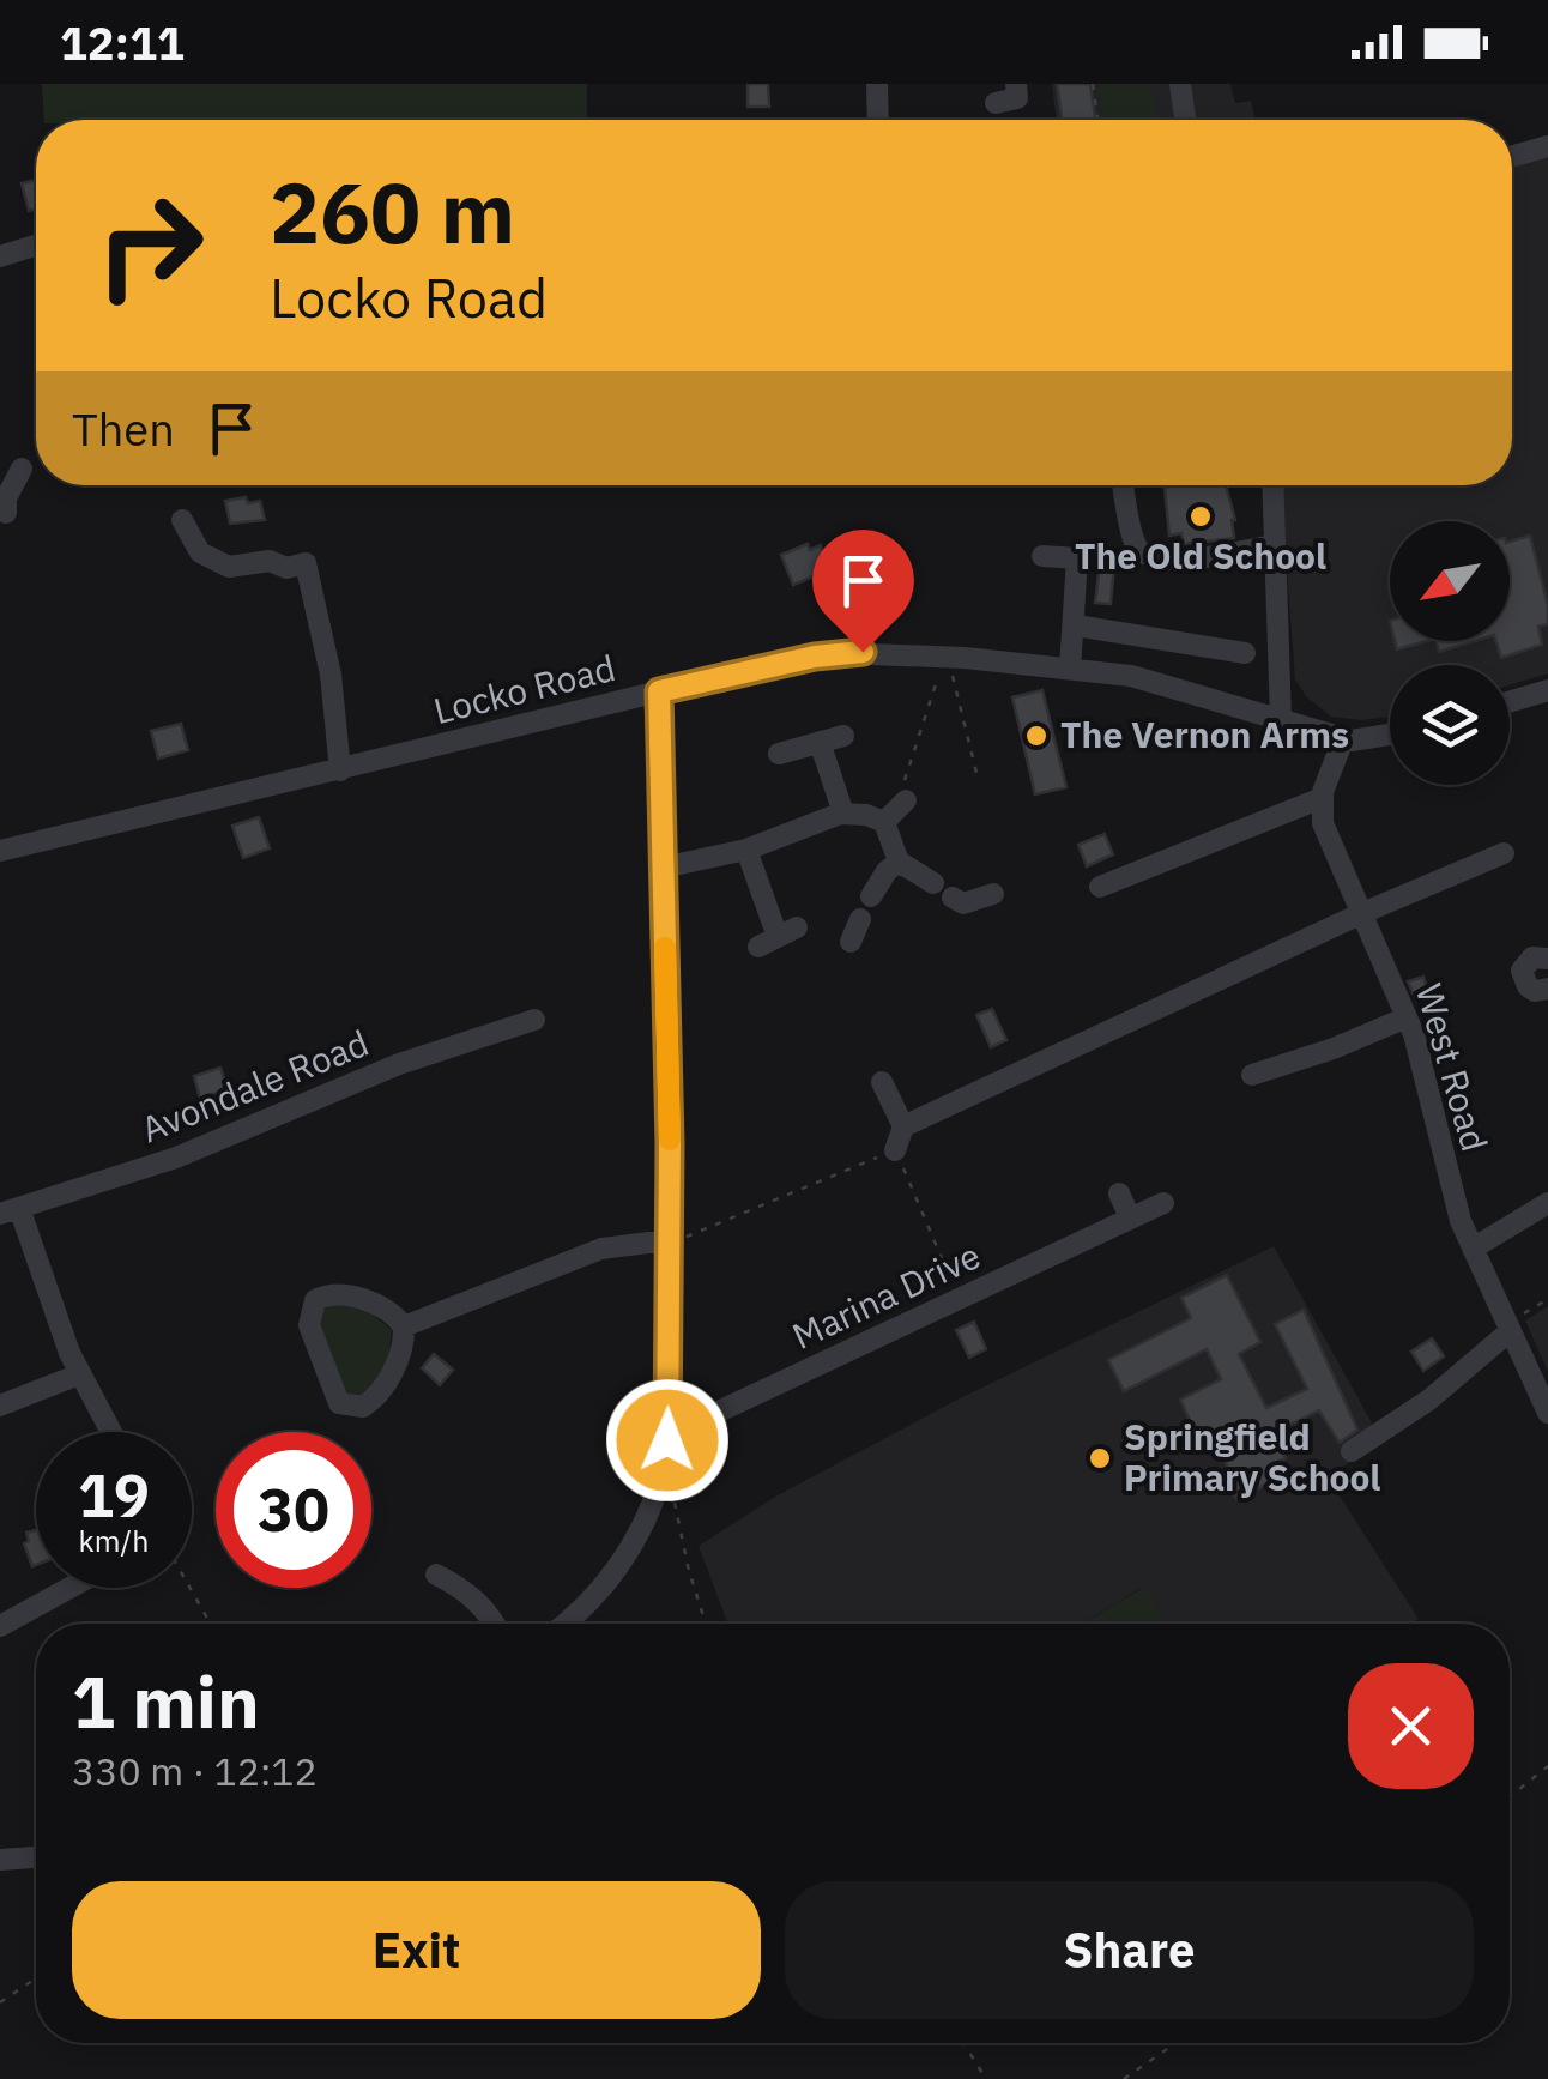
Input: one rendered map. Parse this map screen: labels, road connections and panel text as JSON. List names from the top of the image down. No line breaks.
{"streets":{"street":["Locko Road","West Road","Avondale Road","Marina Drive"]},"places":["The Old School","The Vernon Arms","Springfield Primary School"],"north":"bottom left","page":{"status":"12:11","turn":["260 m","Locko Road"],"then":"Then","speed":"19 km/h","limit":"30","heading":["1 min","330 m · 12:12"],"buttons":["Exit","Share"]}}
